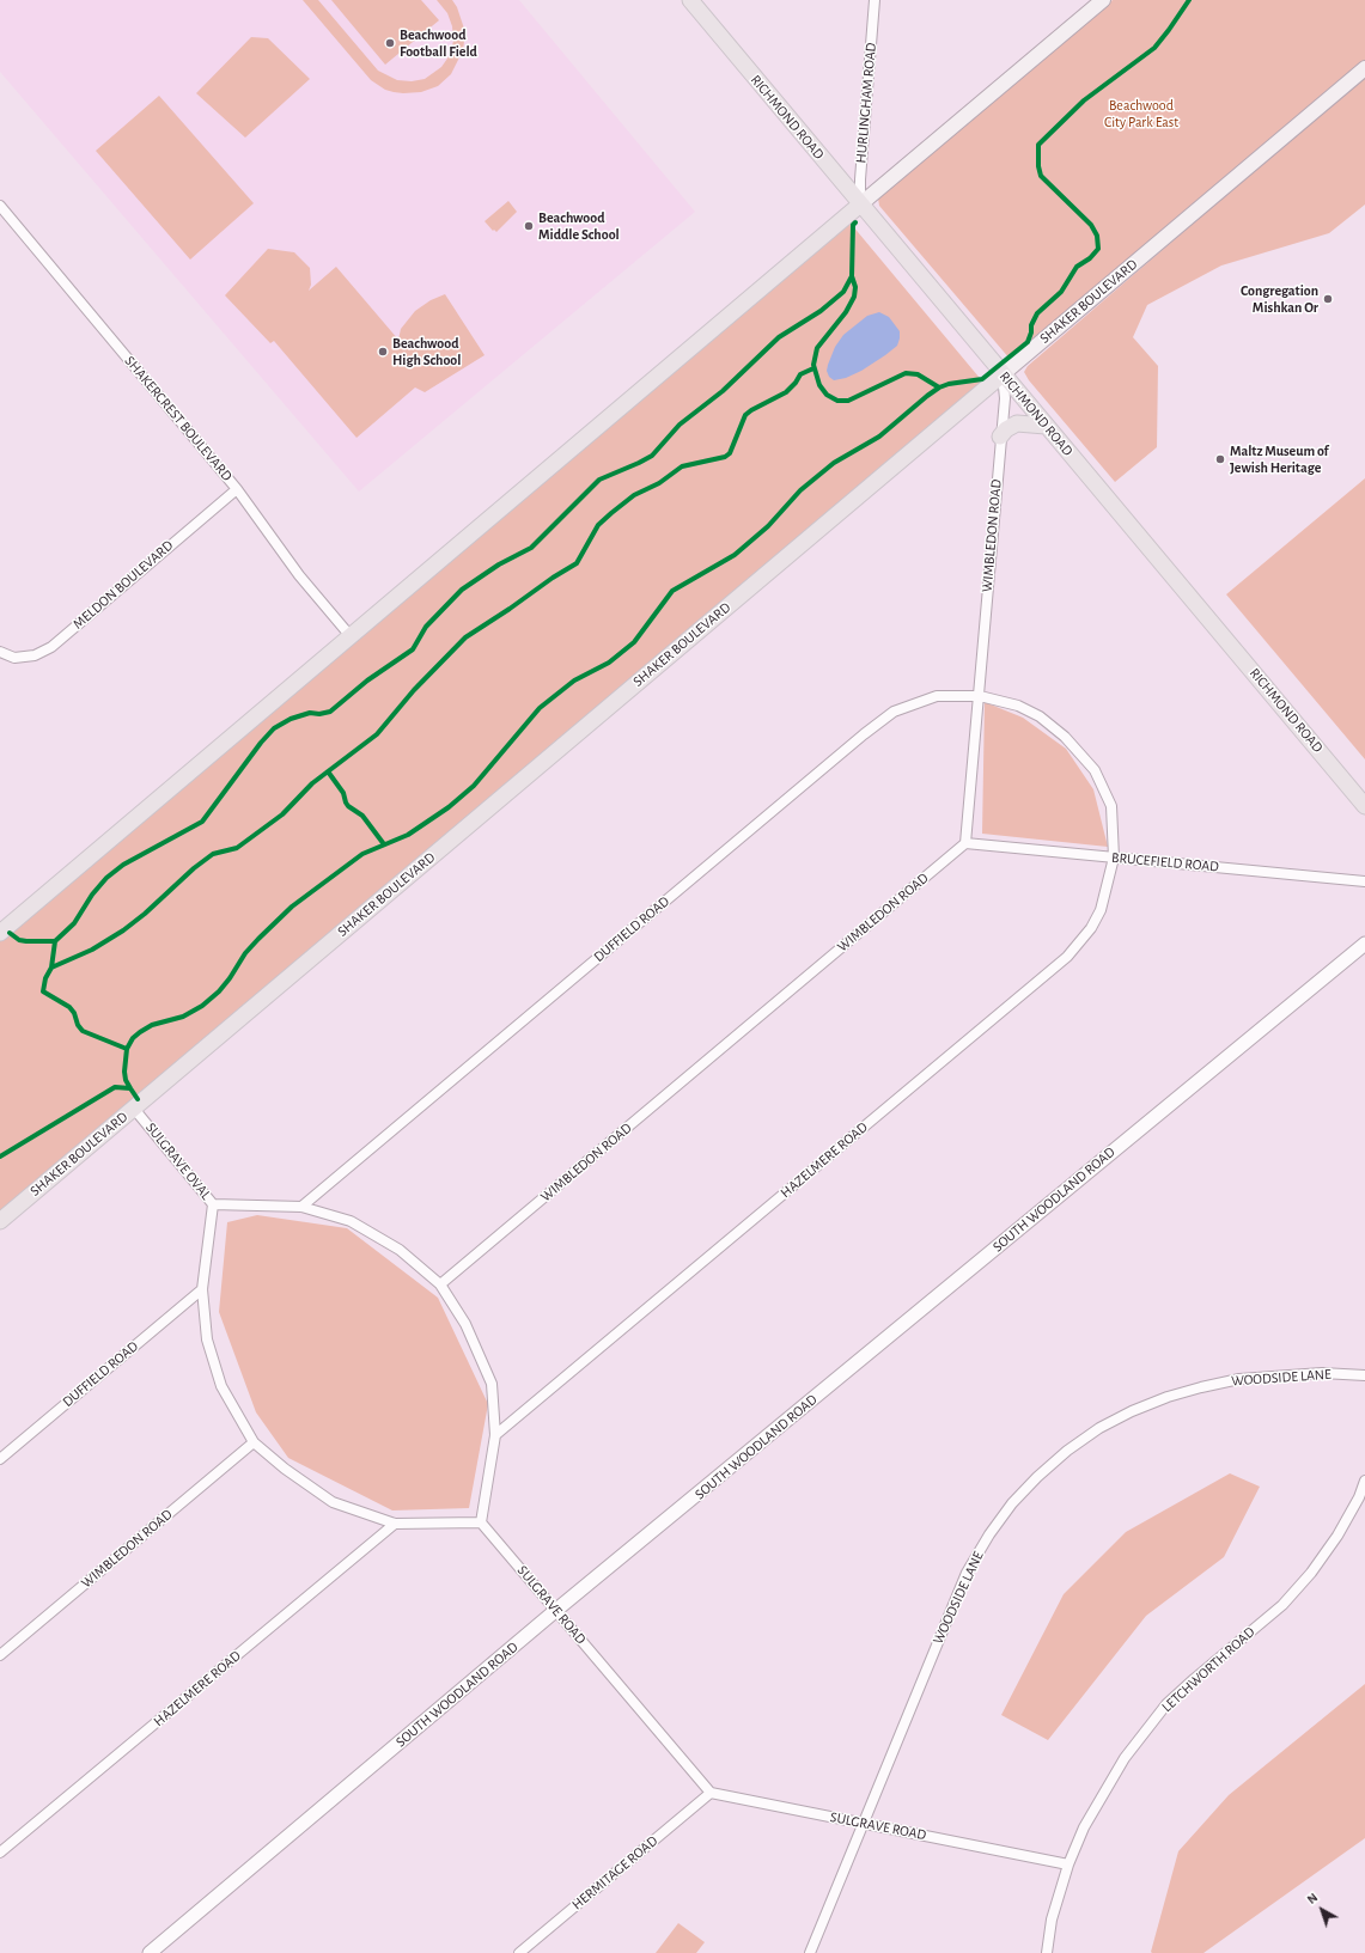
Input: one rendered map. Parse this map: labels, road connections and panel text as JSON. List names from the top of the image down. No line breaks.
{"streets":{"main road":["RICHMOND ROAD","SHAKER BOULEVARD"],"street":["HURLINGHAM ROAD","SHAKERCREST BOULEVARD","WIMBLEDON ROAD","MELDON BOULEVARD","BRUCEFIELD ROAD","DUFFIELD ROAD","HAZELMERE ROAD","SULGRAVE OVAL","SOUTH WOODLAND ROAD","WOODSIDE LANE","SULGRAVE ROAD","LETCHWORTH ROAD","HERMITAGE ROAD"]},"crossings":[["HURLINGHAM ROAD","RICHMOND ROAD"],["RICHMOND ROAD","SHAKER BOULEVARD"],["RICHMOND ROAD","WIMBLEDON ROAD"],["SHAKER BOULEVARD","WIMBLEDON ROAD"],["SHAKER BOULEVARD","SULGRAVE OVAL"],["SHAKERCREST BOULEVARD","MELDON BOULEVARD"],["WIMBLEDON ROAD","BRUCEFIELD ROAD"],["WIMBLEDON ROAD","DUFFIELD ROAD"],["WIMBLEDON ROAD","SULGRAVE OVAL"],["BRUCEFIELD ROAD","DUFFIELD ROAD"],["BRUCEFIELD ROAD","HAZELMERE ROAD"],["DUFFIELD ROAD","HAZELMERE ROAD"],["DUFFIELD ROAD","SULGRAVE OVAL"],["HAZELMERE ROAD","SULGRAVE OVAL"],["SULGRAVE OVAL","SULGRAVE ROAD"],["SOUTH WOODLAND ROAD","SULGRAVE ROAD"],["WOODSIDE LANE","SULGRAVE ROAD"],["SULGRAVE ROAD","LETCHWORTH ROAD"],["SULGRAVE ROAD","HERMITAGE ROAD"]],"parks":["Beachwood City Park East"],"places":["Beachwood Football Field","Beachwood Middle School","Congregation Mishkan Or","Beachwood High School","Maltz Museum of Jewish Heritage"],"north":"top left"}
